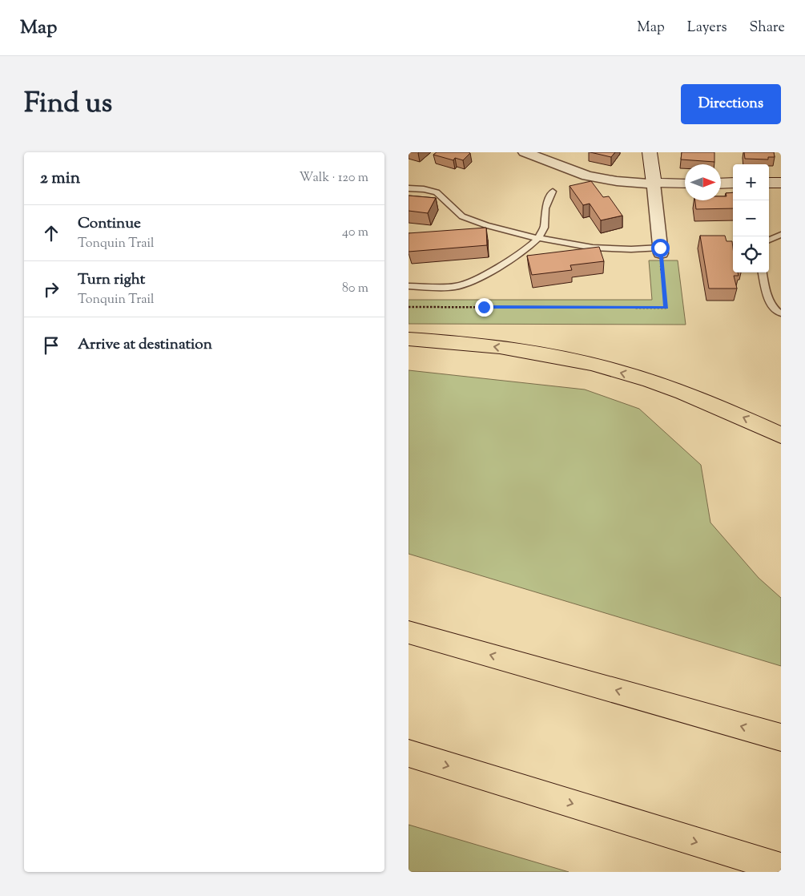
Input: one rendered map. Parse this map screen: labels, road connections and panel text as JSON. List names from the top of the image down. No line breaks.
{"north":"right","page":{"header":"Map","nav":["Map","Layers","Share"],"title":"Find us","buttons":"Directions","heading":["2 min","Walk · 120 m"],"map_buttons":["+","−"],"list":[["Continue","Tonquin Trail","40 m"],["Turn right","Tonquin Trail","80 m"],"Arrive at destination"]}}
